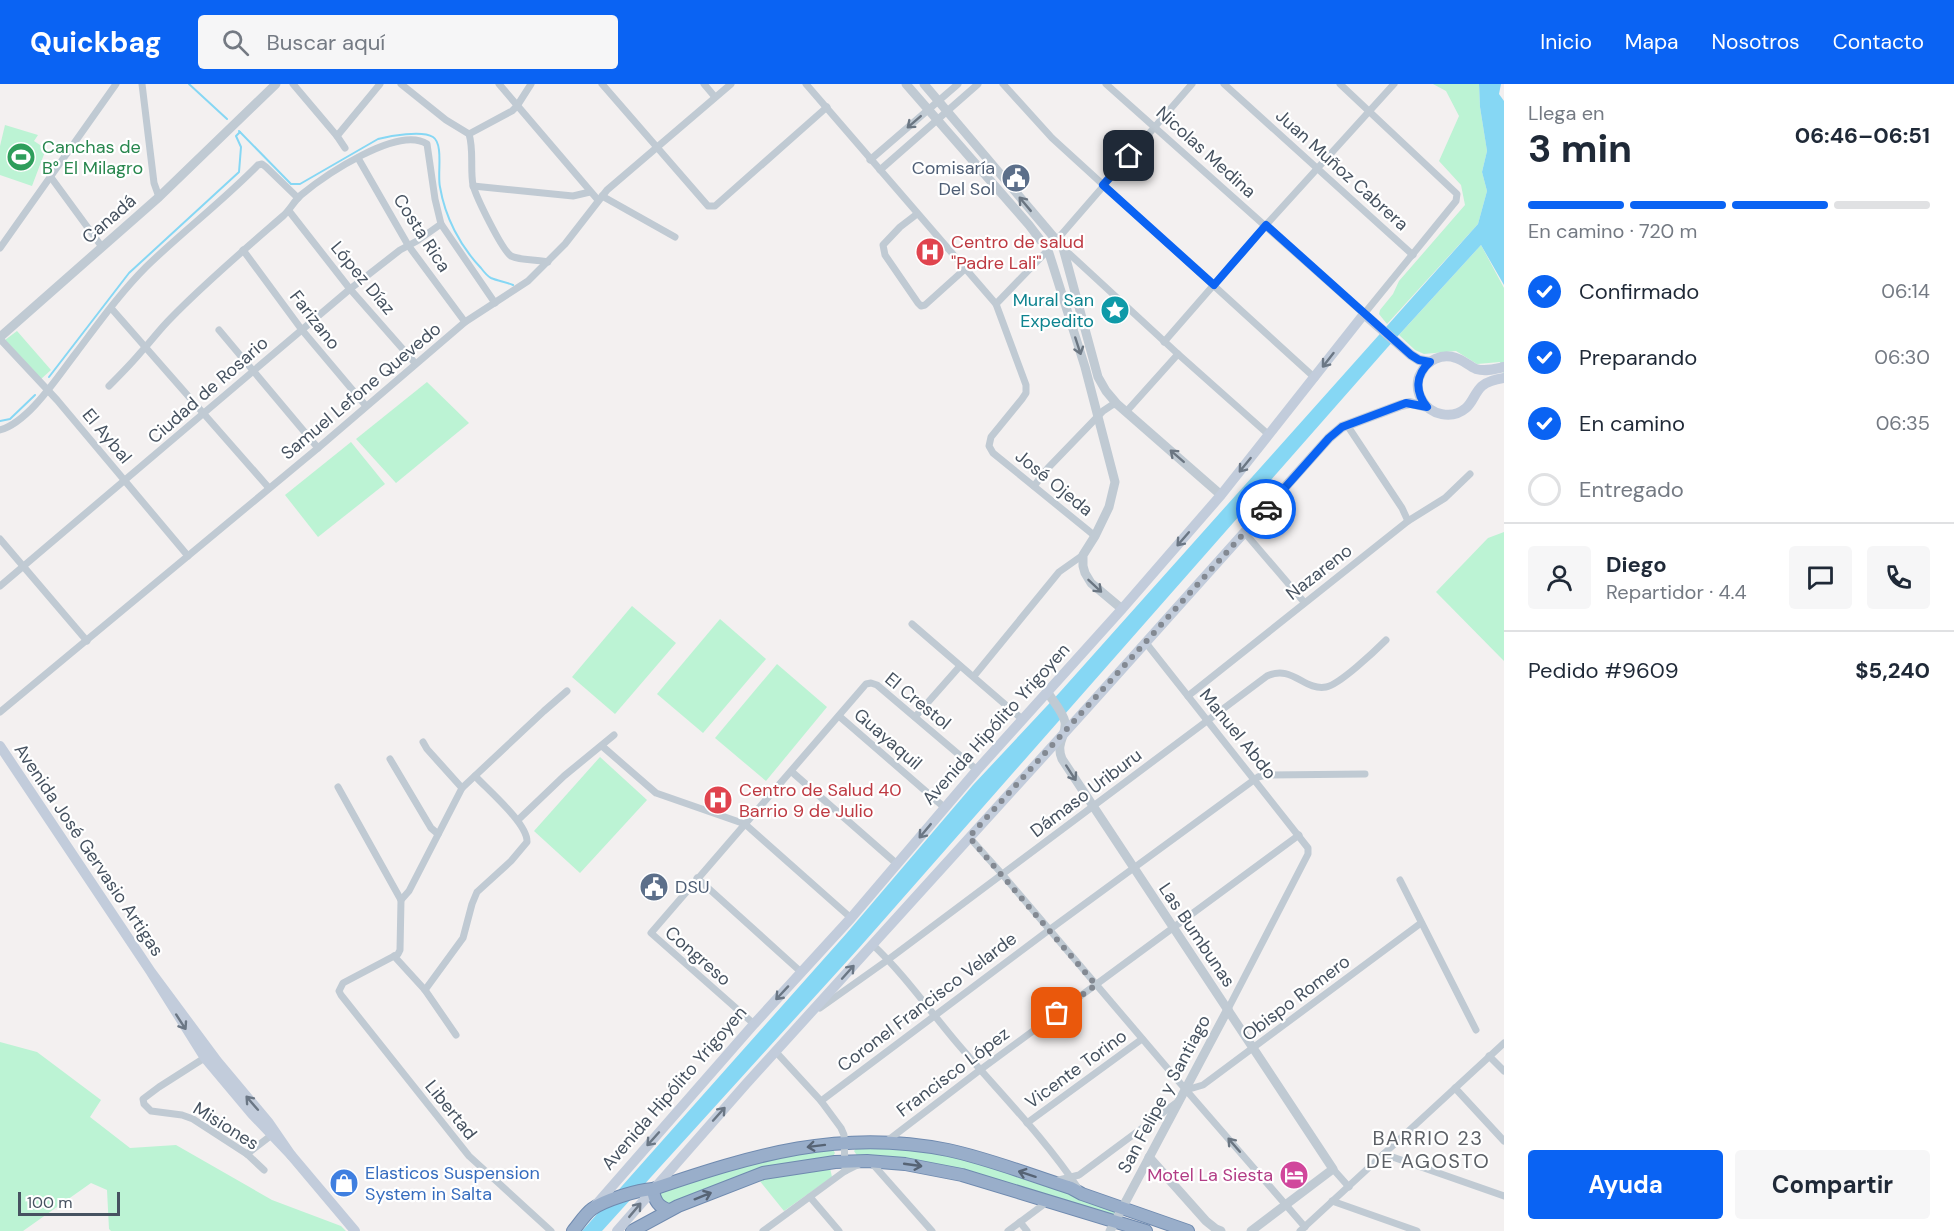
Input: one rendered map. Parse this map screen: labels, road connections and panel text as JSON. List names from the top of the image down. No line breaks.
{"streets":{"highway":["Avenida Hipólito Yrigoyen"],"main road":["Avenida José Gervasio Artigas"],"street":["Nicolas Medina","Juan Muñoz Cabrera","Canadá","Costa Rica","López Díaz","Farizano","Ciudad de Rosario","Samuel Lefone Quevedo","El Aybal","José Ojeda","Nazareno","El Crestol","Manuel Abdo","Guayaquil","Dámaso Uriburu","Las Bumbunas","Congreso","Obispo Romero","Coronel Francisco Velarde","Vicente Torino","Francisco López","San Felipe y Santiago","Libertad","Misiones"]},"crossings":[["Nicolas Medina","Avenida Hipólito Yrigoyen"],["Canadá","El Aybal"],["Costa Rica","Ciudad de Rosario"],["Costa Rica","Samuel Lefone Quevedo"],["López Díaz","Ciudad de Rosario"],["López Díaz","Samuel Lefone Quevedo"],["Farizano","Ciudad de Rosario"],["Farizano","Samuel Lefone Quevedo"],["Ciudad de Rosario","El Aybal"],["Samuel Lefone Quevedo","El Aybal"],["Nazareno","Manuel Abdo"],["El Crestol","Avenida Hipólito Yrigoyen"],["El Crestol","Guayaquil"],["Avenida Hipólito Yrigoyen","Guayaquil"],["Avenida Hipólito Yrigoyen","Congreso"],["Manuel Abdo","Dámaso Uriburu"],["Manuel Abdo","Coronel Francisco Velarde"],["Manuel Abdo","Francisco López"],["Manuel Abdo","San Felipe y Santiago"],["Dámaso Uriburu","Las Bumbunas"],["Avenida José Gervasio Artigas","Misiones"],["Las Bumbunas","Obispo Romero"],["Las Bumbunas","Coronel Francisco Velarde"],["Las Bumbunas","Francisco López"],["Las Bumbunas","San Felipe y Santiago"],["Obispo Romero","San Felipe y Santiago"]],"districts":["BARRIO 23 DE AGOSTO"],"places":{"sports":["Canchas de B° El Milagro"],"public building":["Comisaría Del Sol","DSU"],"hospital":["Centro de salud \"Padre Lali\"","Centro de Salud 40 Barrio 9 de Julio"],"place":["Mural San Expedito"],"hotel":["Motel La Siesta"],"shop":["Elasticos Suspension System in Salta"]},"scale_bar":"100 m","page":{"header":"Quickbag","search":"Buscar aquí","nav":["Inicio","Mapa","Nosotros","Contacto"],"heading":["3 min","Llega en","06:46–06:51"],"panel":["Diego","Repartidor · 4.4","Pedido #9609","$5,240"],"bar":"En camino · 720 m","list":[["Confirmado","06:14"],["Preparando","06:30"],["En camino","06:35"],"Entregado"],"buttons":["Ayuda","Compartir"],"scale":"100 m"}}
